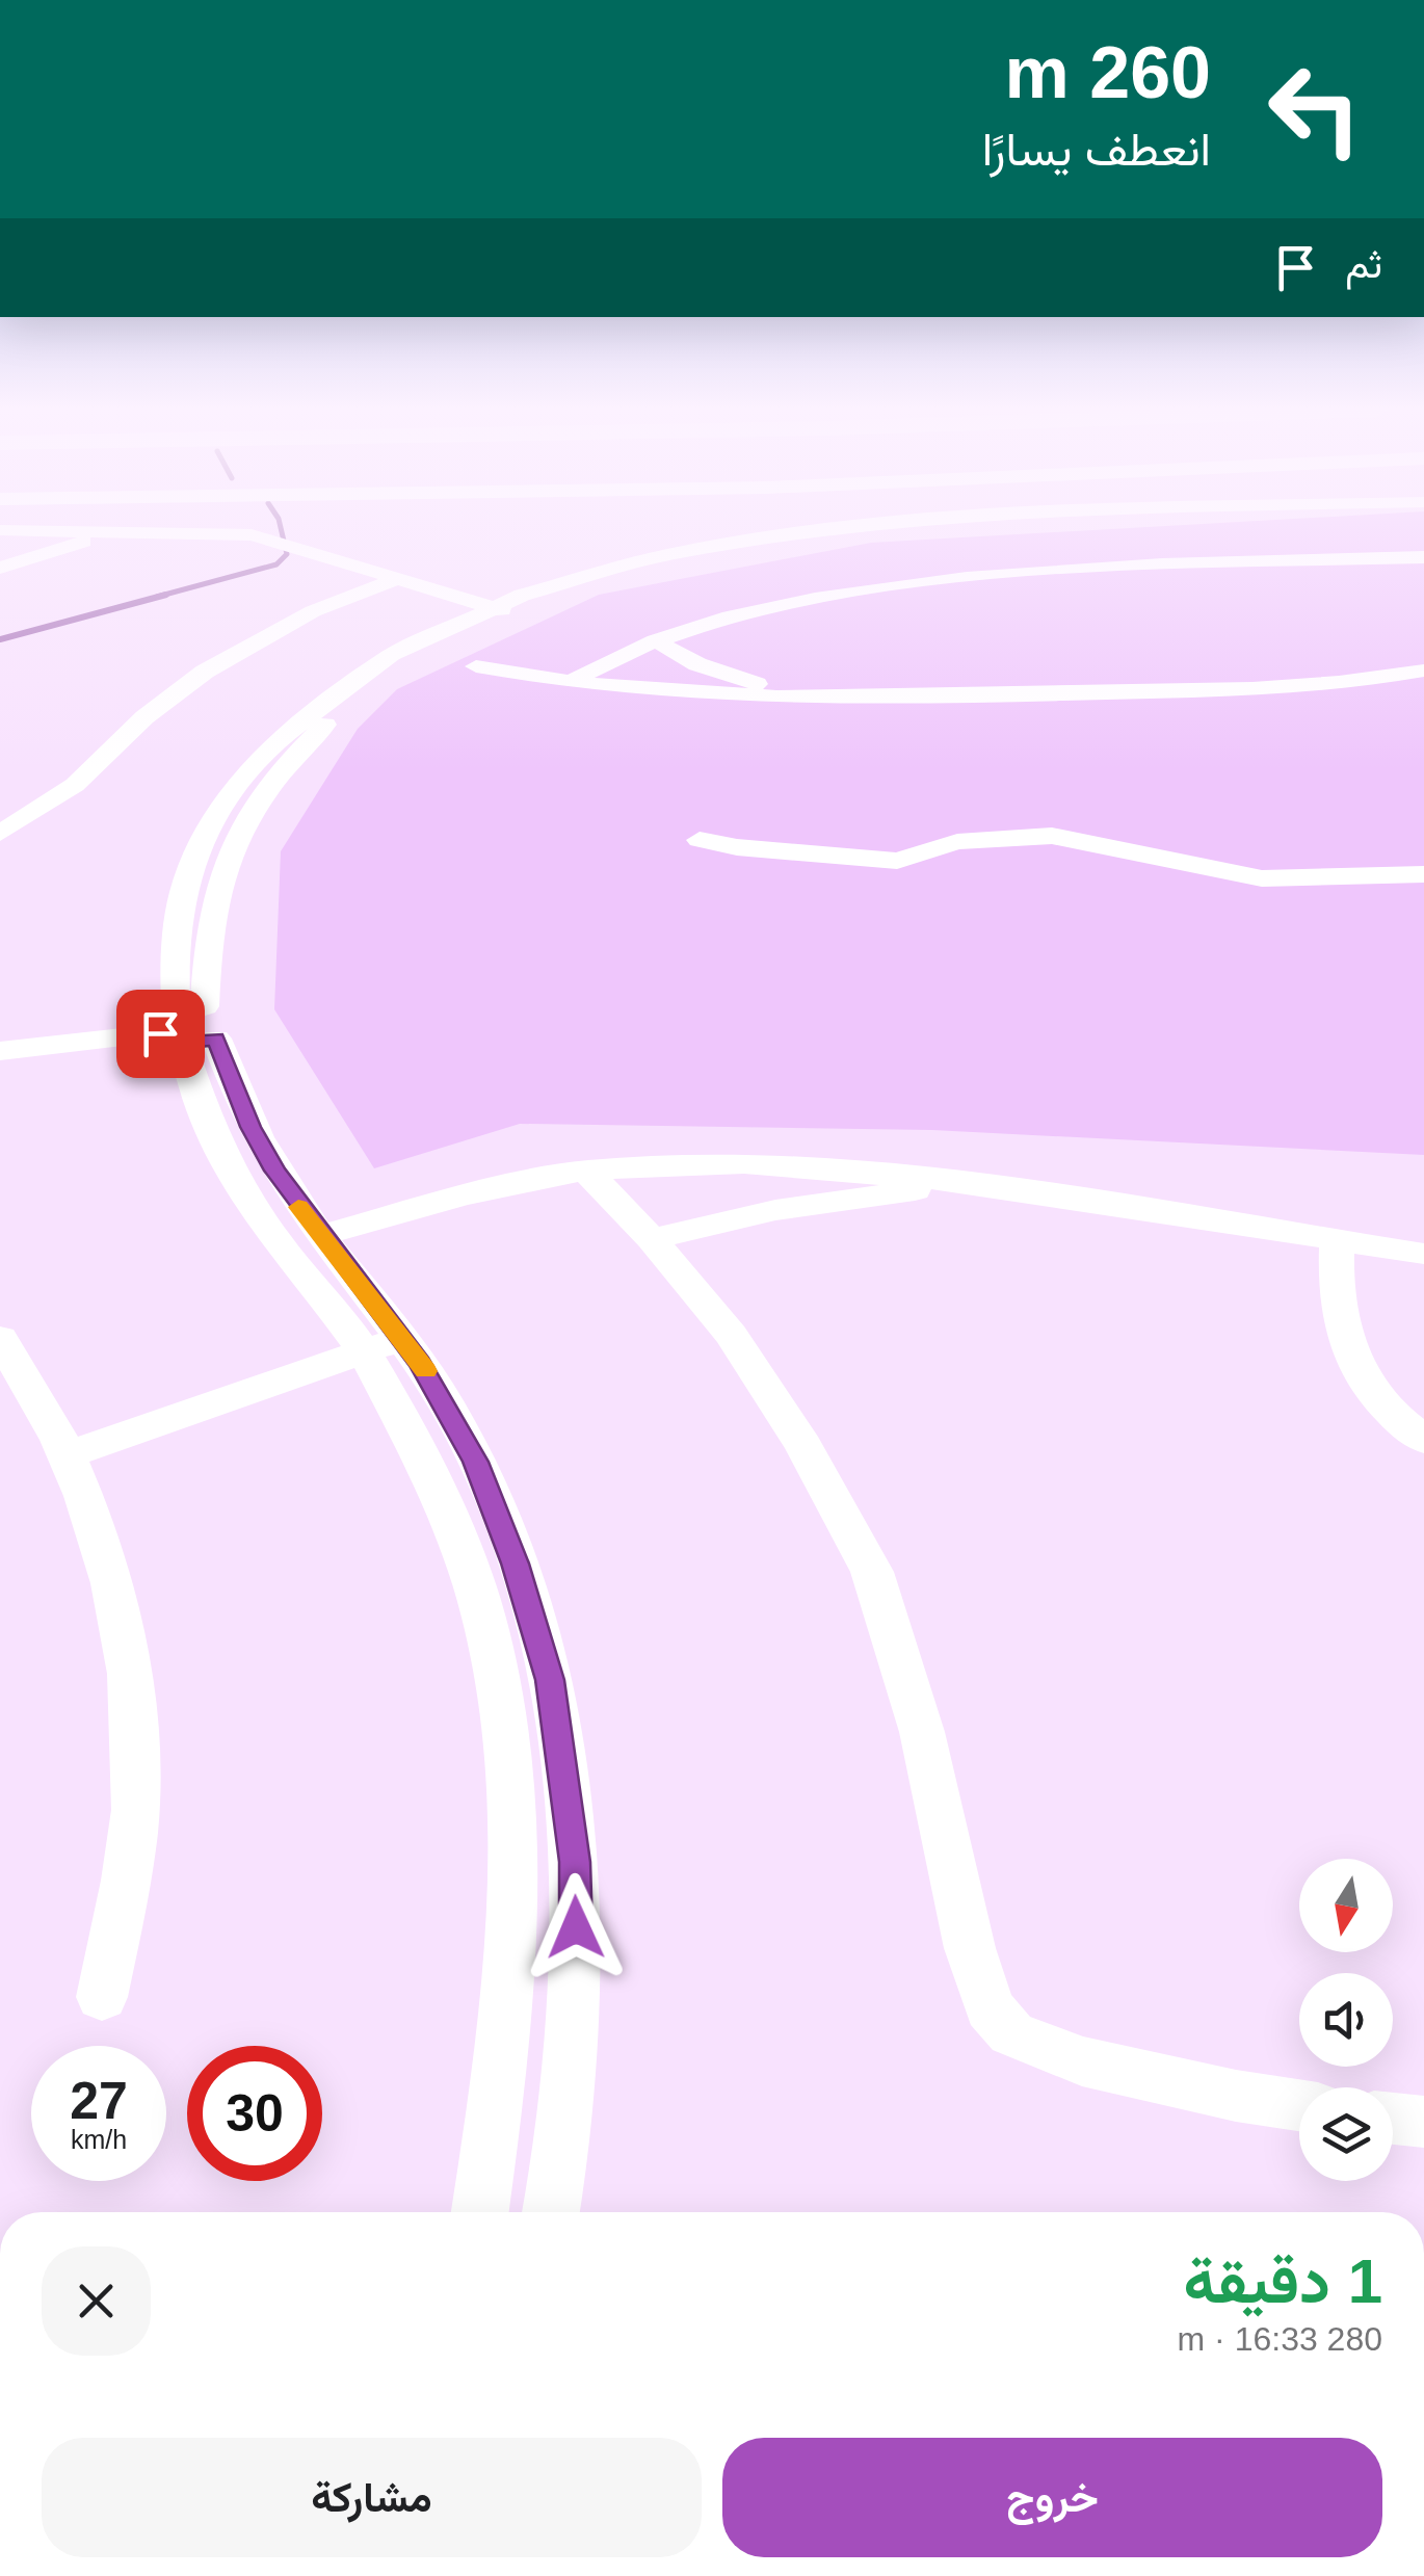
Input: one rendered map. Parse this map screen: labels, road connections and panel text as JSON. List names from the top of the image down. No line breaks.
{"north":"bottom","page":{"turn":["260 m","انعطف يسارًا"],"then":"ثم","speed":"27 km/h","limit":"30","heading":["1 دقيقة","280 m · 16:33"],"buttons":["خروج","مشاركة"]}}
